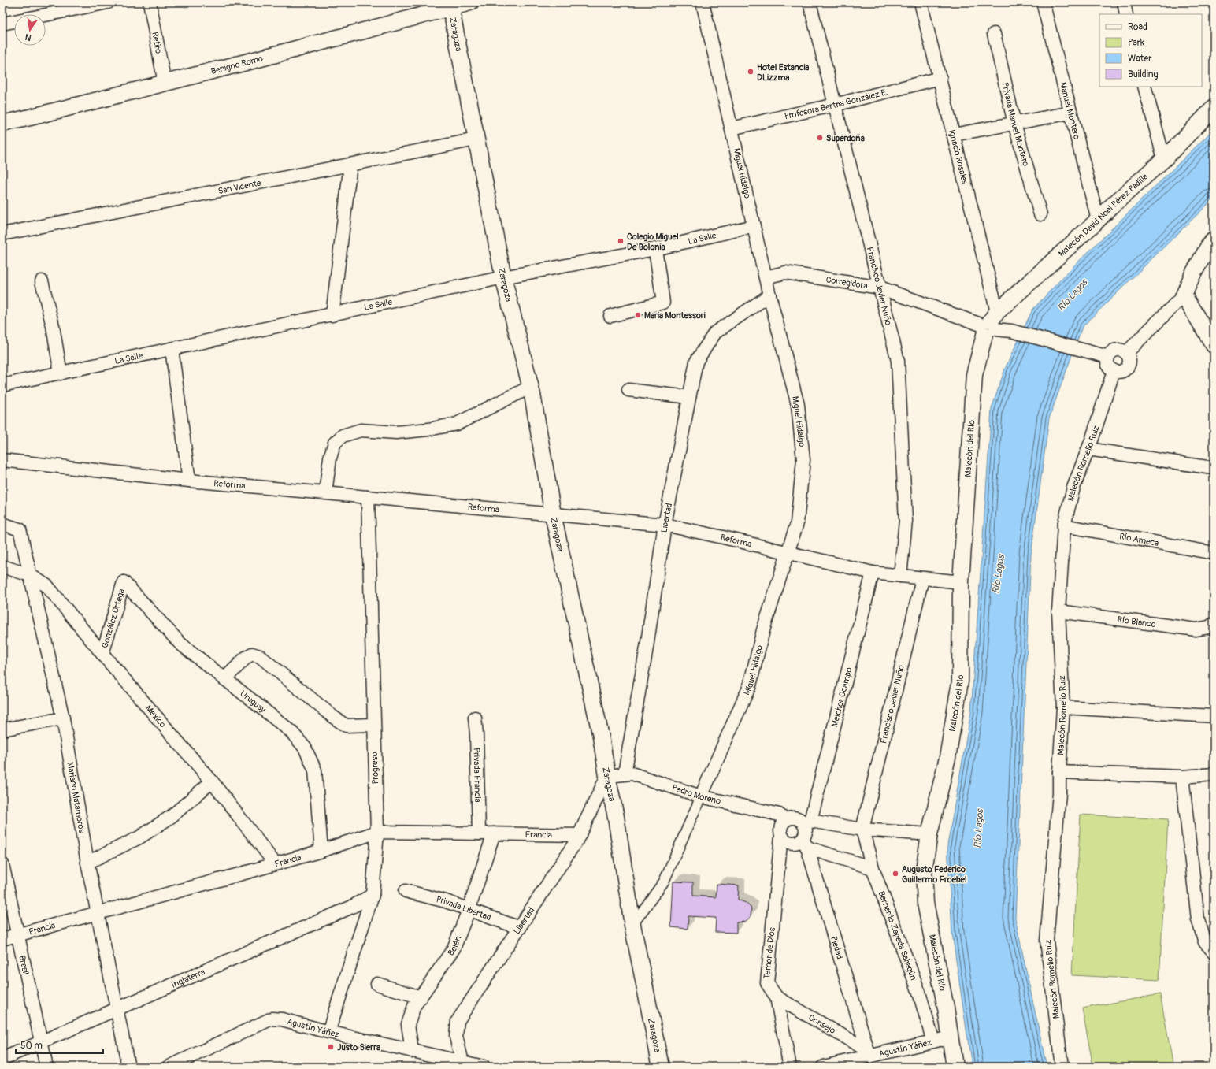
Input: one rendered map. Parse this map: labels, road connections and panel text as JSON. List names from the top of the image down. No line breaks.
{"streets":{"street":["Zaragoza","Retiro","Benigno Romo","Profesora Bertha González E.","Manuel Montero","Privada Manuel Montero","Ignacio Rosales","Miguel Hidalgo","San Vicente","Malecón David Noel Pérez Padilla","La Salle","Corregidora","Francisco Javier Nuño","Malecón del Río","Malecón Romelio Ruiz","Reforma","Libertad","Río Ameca","González Ortega","Río Blanco","Melchor Ocampo","Uruguay","México","Progreso","Privada Francia","Pedro Moreno","Mariano Matamoros","Francia","Privada Libertad","Bernardo Zepeda Sahagún","Belén","Piedad","Temor de Dios","Brasil","Inglaterra","Consejo","Agustín Yáñez"]},"crossings":[["Zaragoza","Benigno Romo"],["Zaragoza","San Vicente"],["Zaragoza","La Salle"],["Zaragoza","Reforma"],["Zaragoza","Libertad"],["Zaragoza","Pedro Moreno"],["Retiro","Benigno Romo"],["Profesora Bertha González E.","Ignacio Rosales"],["Profesora Bertha González E.","Miguel Hidalgo"],["Profesora Bertha González E.","Francisco Javier Nuño"],["Manuel Montero","Malecón David Noel Pérez Padilla"],["Ignacio Rosales","Malecón David Noel Pérez Padilla"],["Ignacio Rosales","Corregidora"],["Ignacio Rosales","Malecón del Río"],["Miguel Hidalgo","La Salle"],["Miguel Hidalgo","Corregidora"],["Miguel Hidalgo","Reforma"],["Miguel Hidalgo","Libertad"],["Miguel Hidalgo","Pedro Moreno"],["Malecón David Noel Pérez Padilla","Corregidora"],["Malecón David Noel Pérez Padilla","Malecón del Río"],["Corregidora","Francisco Javier Nuño"],["Corregidora","Malecón del Río"],["Corregidora","Malecón Romelio Ruiz"],["Francisco Javier Nuño","Reforma"],["Francisco Javier Nuño","Bernardo Zepeda Sahagún"],["Malecón del Río","Reforma"],["Malecón del Río","Agustín Yáñez"],["Malecón Romelio Ruiz","Río Ameca"],["Malecón Romelio Ruiz","Río Blanco"],["Reforma","Libertad"],["Reforma","Melchor Ocampo"],["Reforma","Progreso"],["Libertad","Pedro Moreno"],["Libertad","Francia"],["Libertad","Privada Libertad"],["Libertad","Agustín Yáñez"],["González Ortega","Uruguay"],["González Ortega","México"],["Melchor Ocampo","Pedro Moreno"],["Melchor Ocampo","Piedad"],["Melchor Ocampo","Temor de Dios"],["Uruguay","Francia"],["México","Mariano Matamoros"],["México","Francia"],["Progreso","Francia"],["Progreso","Inglaterra"],["Progreso","Agustín Yáñez"],["Privada Francia","Francia"],["Pedro Moreno","Piedad"],["Pedro Moreno","Temor de Dios"],["Mariano Matamoros","Francia"],["Mariano Matamoros","Inglaterra"],["Francia","Belén"],["Francia","Brasil"],["Privada Libertad","Belén"],["Bernardo Zepeda Sahagún","Agustín Yáñez"],["Belén","Agustín Yáñez"],["Piedad","Temor de Dios"],["Piedad","Consejo"],["Piedad","Agustín Yáñez"],["Temor de Dios","Consejo"],["Brasil","Inglaterra"],["Consejo","Agustín Yáñez"]],"water":["Río Lagos"],"places":["Hotel Estancia DLizzma","Superdoña","Colegio Miguel De Bolonia","Maria Montessori","Augusto Federico Guillermo Froebel","Justo Sierra"],"legend":["Road","Park","Water","Building"],"scale_bar":"50 m","north":"bottom"}
